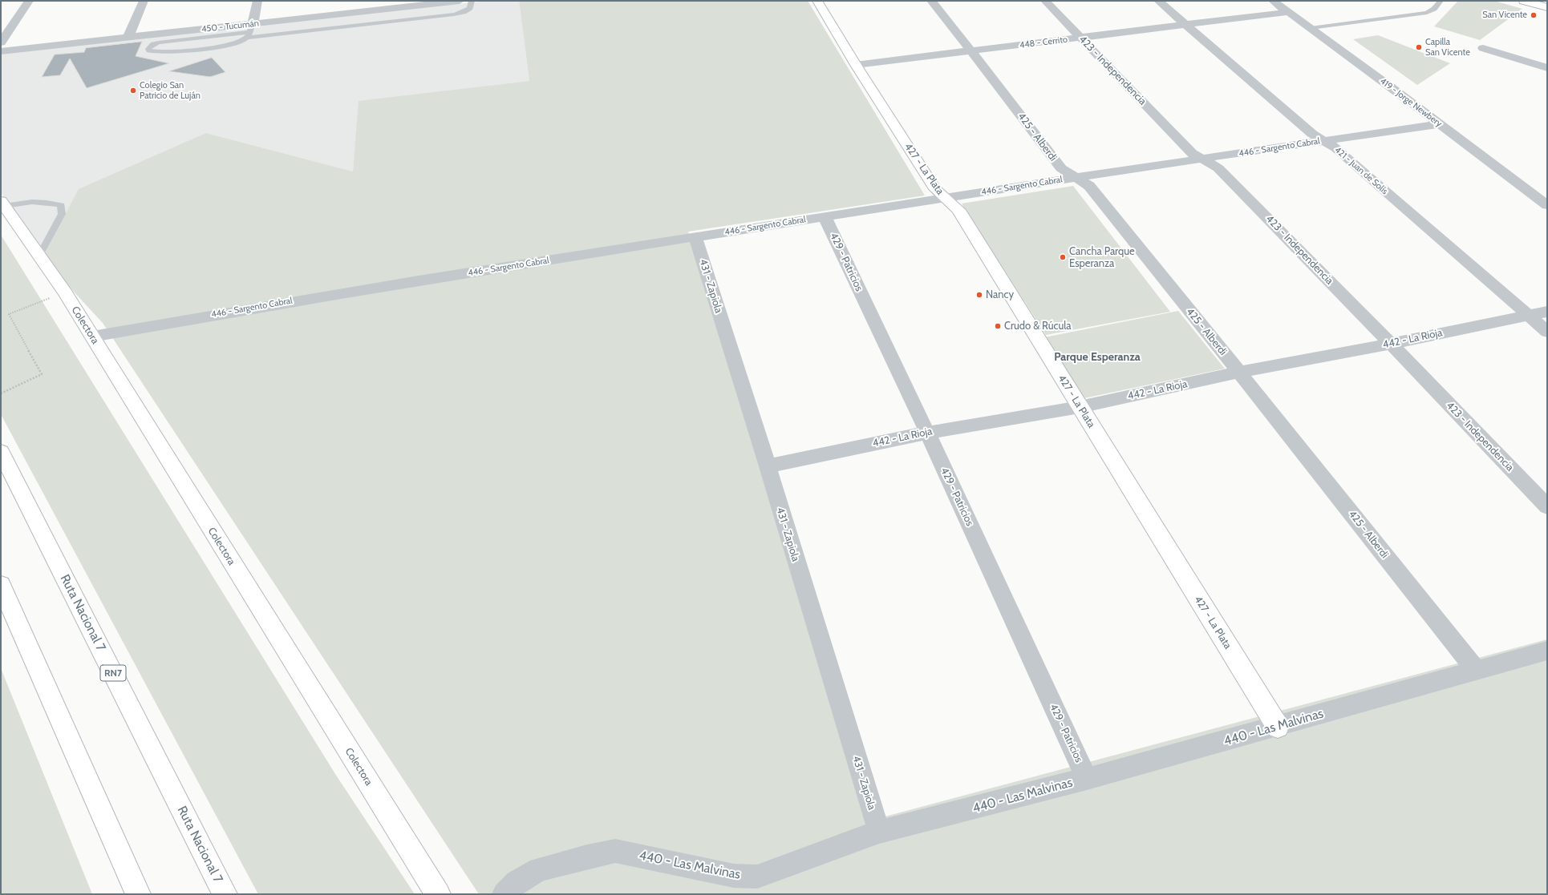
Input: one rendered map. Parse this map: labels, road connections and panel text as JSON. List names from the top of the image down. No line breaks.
{"streets":{"main road":["427 - La Plata","Colectora","Ruta Nacional 7","RN7"],"street":["450 - Tucumán","448 - Cerrito","423 - Independencia","419 - Jorge Newbery","425 - Alberdi","446 - Sargento Cabral","421 - Juan de Solís","429 - Patricios","431 - Zapiola","442 - La Rioja","440 - Las Malvinas"]},"crossings":[["448 - Cerrito","423 - Independencia"],["448 - Cerrito","419 - Jorge Newbery"],["448 - Cerrito","425 - Alberdi"],["448 - Cerrito","427 - La Plata"],["448 - Cerrito","421 - Juan de Solís"],["423 - Independencia","446 - Sargento Cabral"],["423 - Independencia","442 - La Rioja"],["419 - Jorge Newbery","446 - Sargento Cabral"],["425 - Alberdi","446 - Sargento Cabral"],["425 - Alberdi","442 - La Rioja"],["425 - Alberdi","440 - Las Malvinas"],["446 - Sargento Cabral","427 - La Plata"],["446 - Sargento Cabral","421 - Juan de Solís"],["446 - Sargento Cabral","429 - Patricios"],["446 - Sargento Cabral","431 - Zapiola"],["446 - Sargento Cabral","Colectora"],["427 - La Plata","442 - La Rioja"],["427 - La Plata","440 - Las Malvinas"],["421 - Juan de Solís","442 - La Rioja"],["429 - Patricios","442 - La Rioja"],["429 - Patricios","440 - Las Malvinas"],["431 - Zapiola","442 - La Rioja"],["431 - Zapiola","440 - Las Malvinas"]],"districts":["Parque Esperanza"],"places":["San Vicente","Capilla San Vicente","Colegio San Patricio de Luján","Cancha Parque Esperanza","Nancy","Crudo & Rúcula"]}
